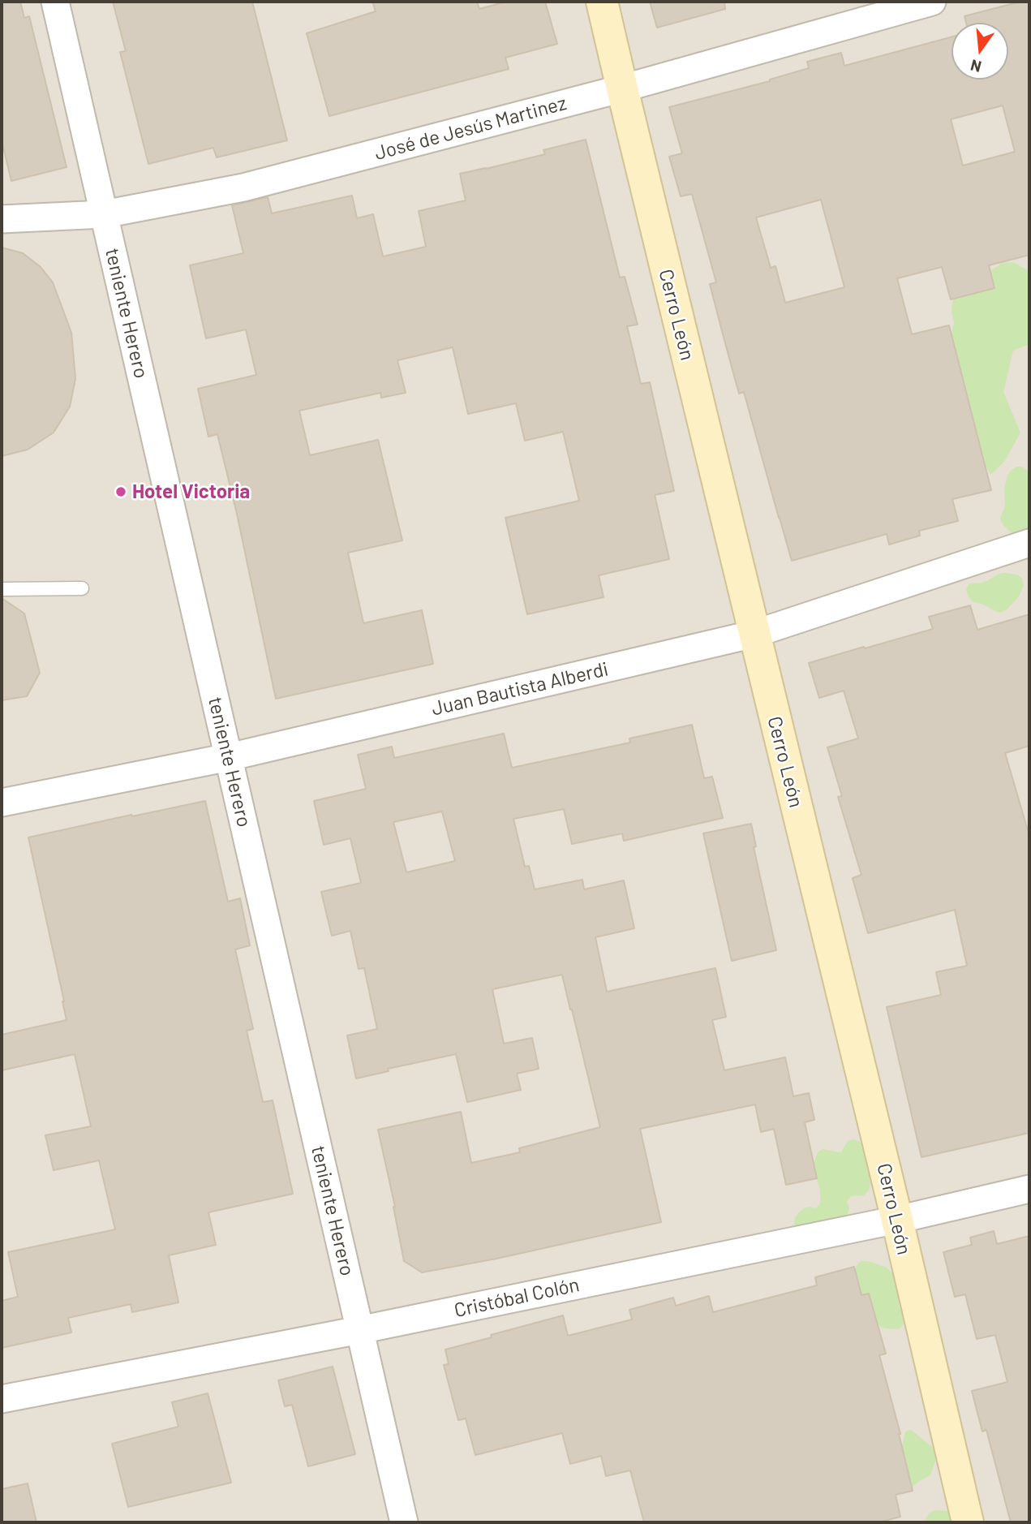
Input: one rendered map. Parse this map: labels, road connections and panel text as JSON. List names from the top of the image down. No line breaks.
{"streets":{"street":["José de Jesús Martinez","teniente Herero","Cerro León","Juan Bautista Alberdi","Cristóbal Colón"]},"crossings":[["José de Jesús Martinez","teniente Herero"],["José de Jesús Martinez","Cerro León"],["teniente Herero","Juan Bautista Alberdi"],["teniente Herero","Cristóbal Colón"],["Cerro León","Juan Bautista Alberdi"],["Cerro León","Cristóbal Colón"]],"places":["Hotel Victoria"],"north":"bottom"}
